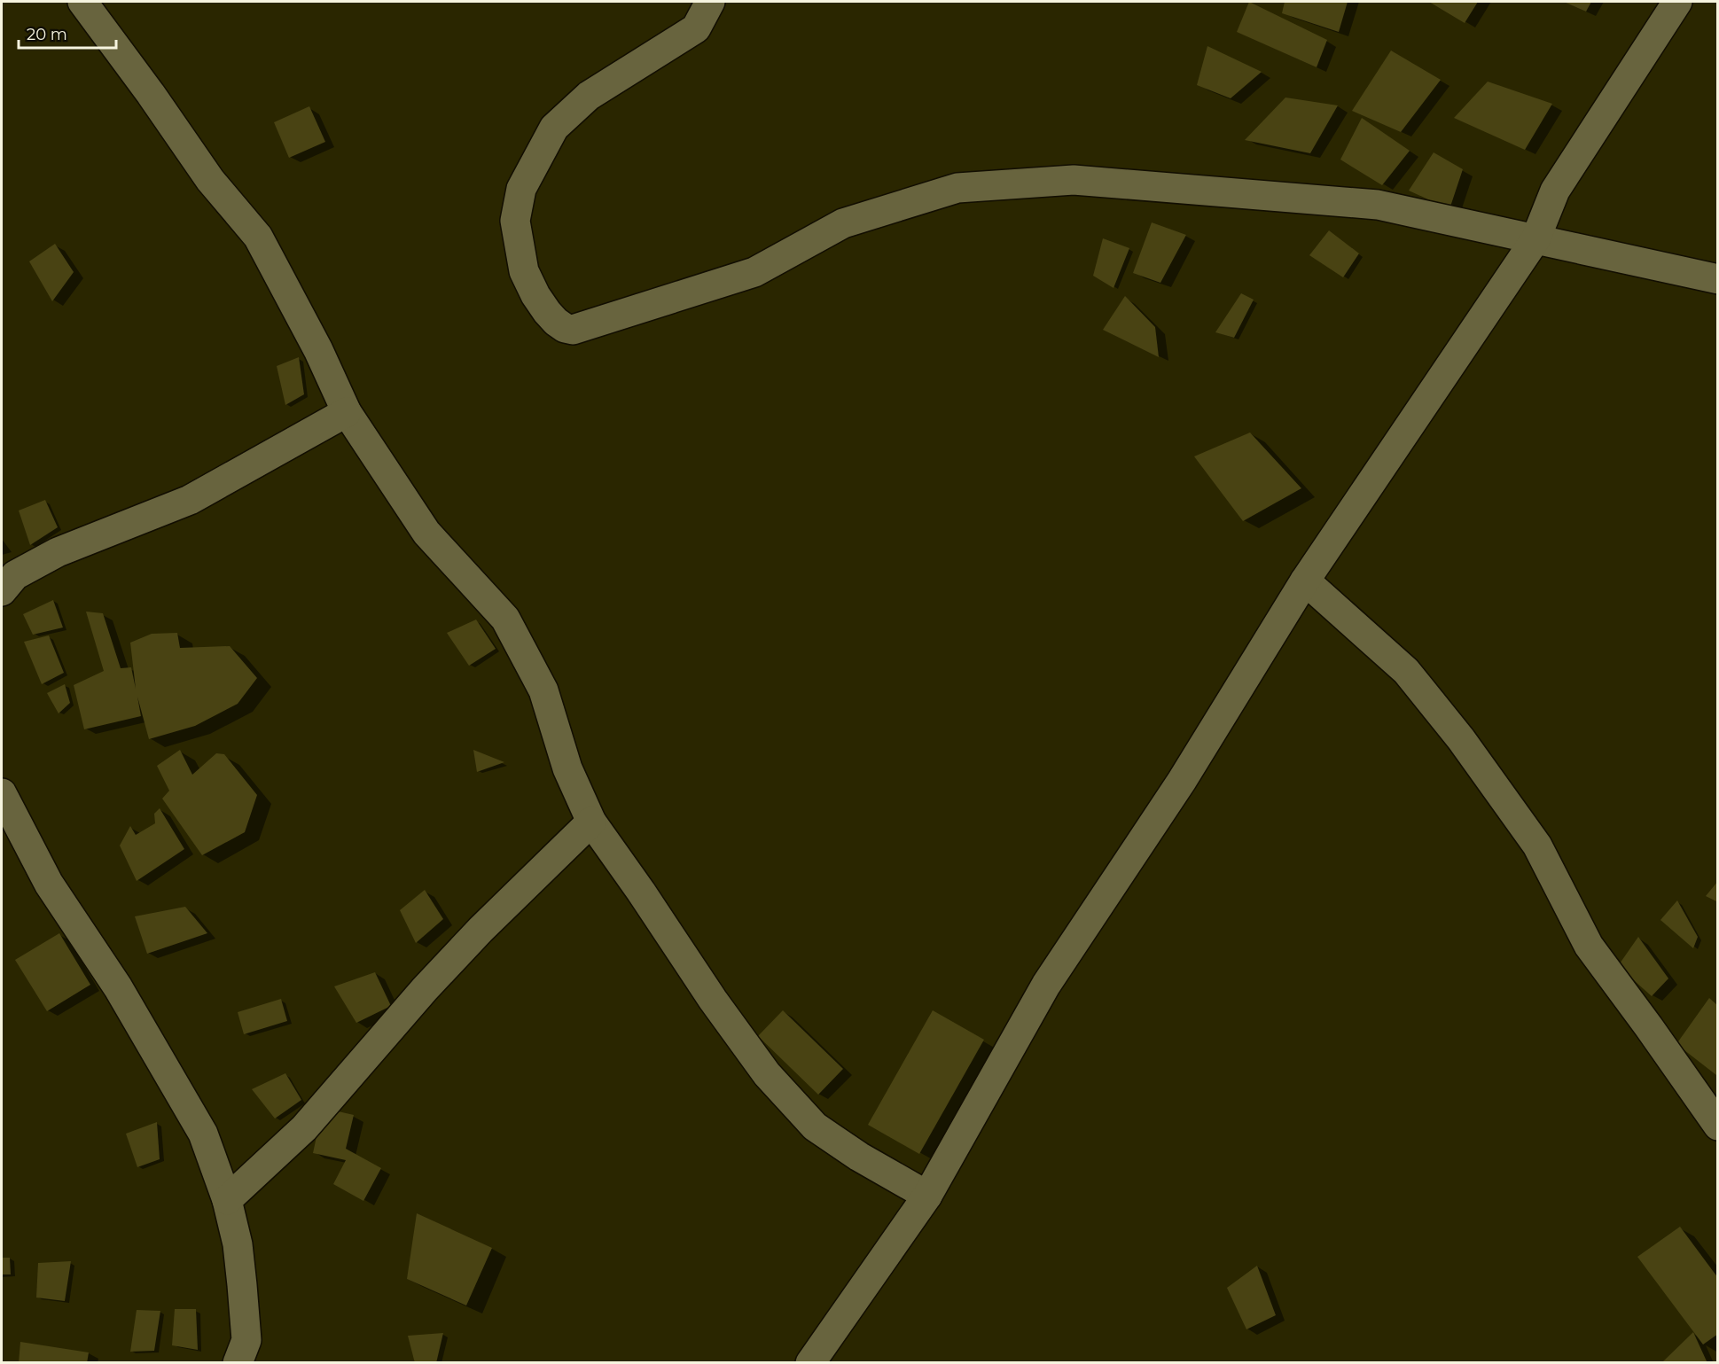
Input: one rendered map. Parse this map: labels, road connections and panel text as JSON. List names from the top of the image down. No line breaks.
{"scale_bar":"20 m"}
